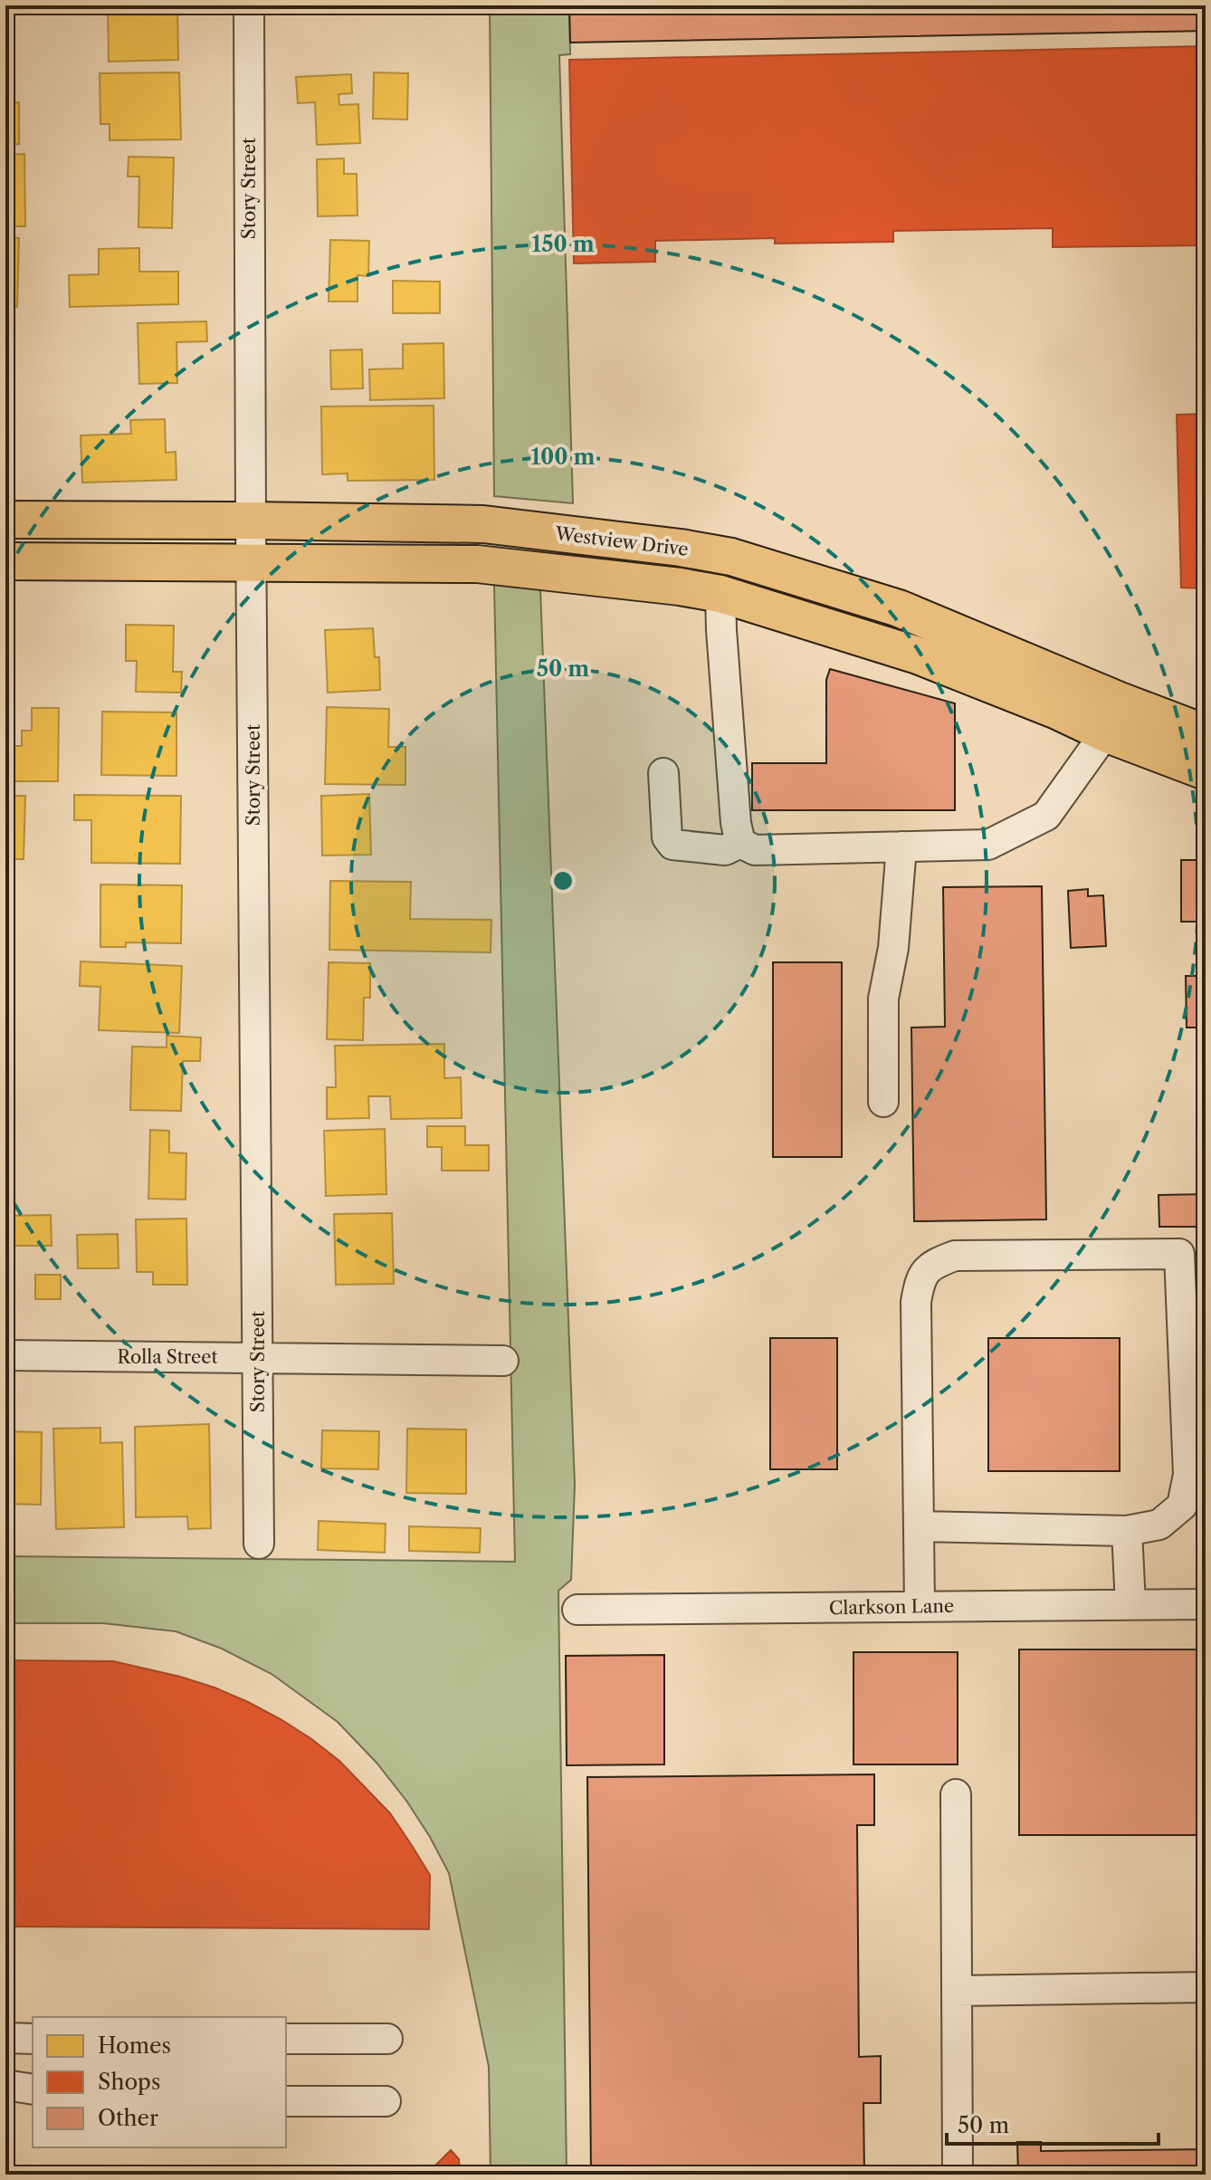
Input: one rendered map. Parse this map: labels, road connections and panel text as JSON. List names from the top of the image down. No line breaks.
{"streets":{"main road":["Westview Drive"],"street":["Story Street","Rolla Street","Clarkson Lane"]},"crossings":[["Story Street","Westview Drive"],["Story Street","Rolla Street"]],"legend":["Homes","Shops","Other"],"scale_bar":"50 m","rings":["150 m","100 m","50 m"]}
